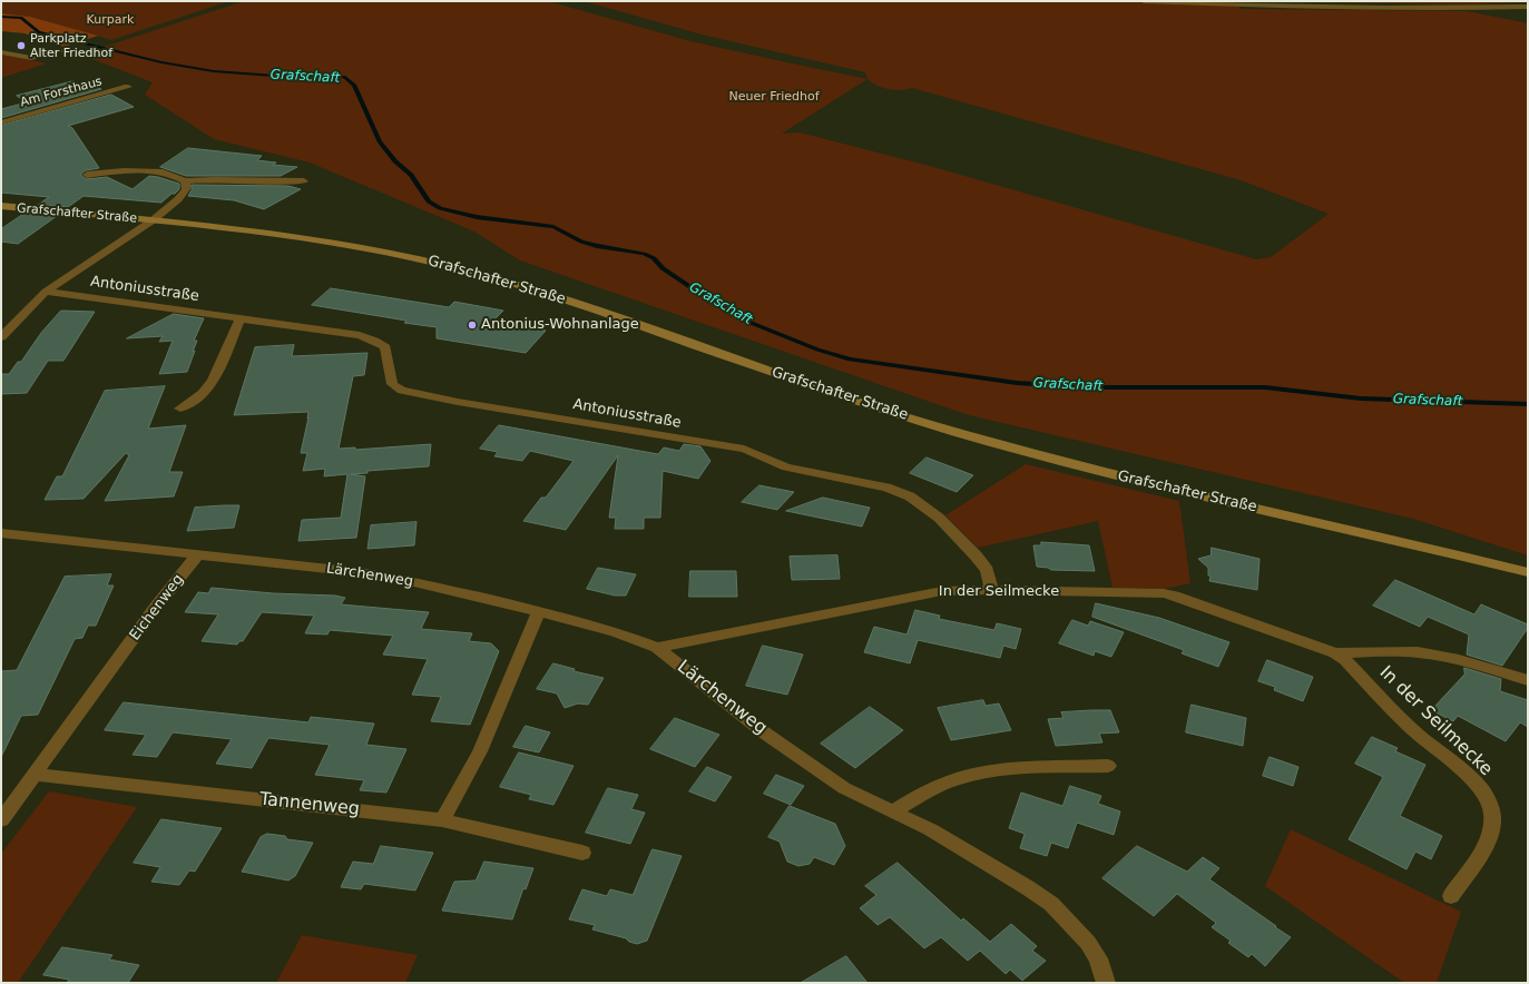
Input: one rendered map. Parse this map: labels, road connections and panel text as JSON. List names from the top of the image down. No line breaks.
{"streets":{"street":["Am Forsthaus","Grafschafter Straße","Antoniusstraße","Lärchenweg","In der Seilmecke","Eichenweg","Tannenweg"]},"crossings":[["Antoniusstraße","In der Seilmecke"],["Lärchenweg","In der Seilmecke"],["Lärchenweg","Eichenweg"],["Eichenweg","Tannenweg"]],"water":["Grafschaft"],"parks":["Kurpark","Neuer Friedhof"],"places":["Parkplatz Alter Friedhof","Antonius-Wohnanlage"]}
